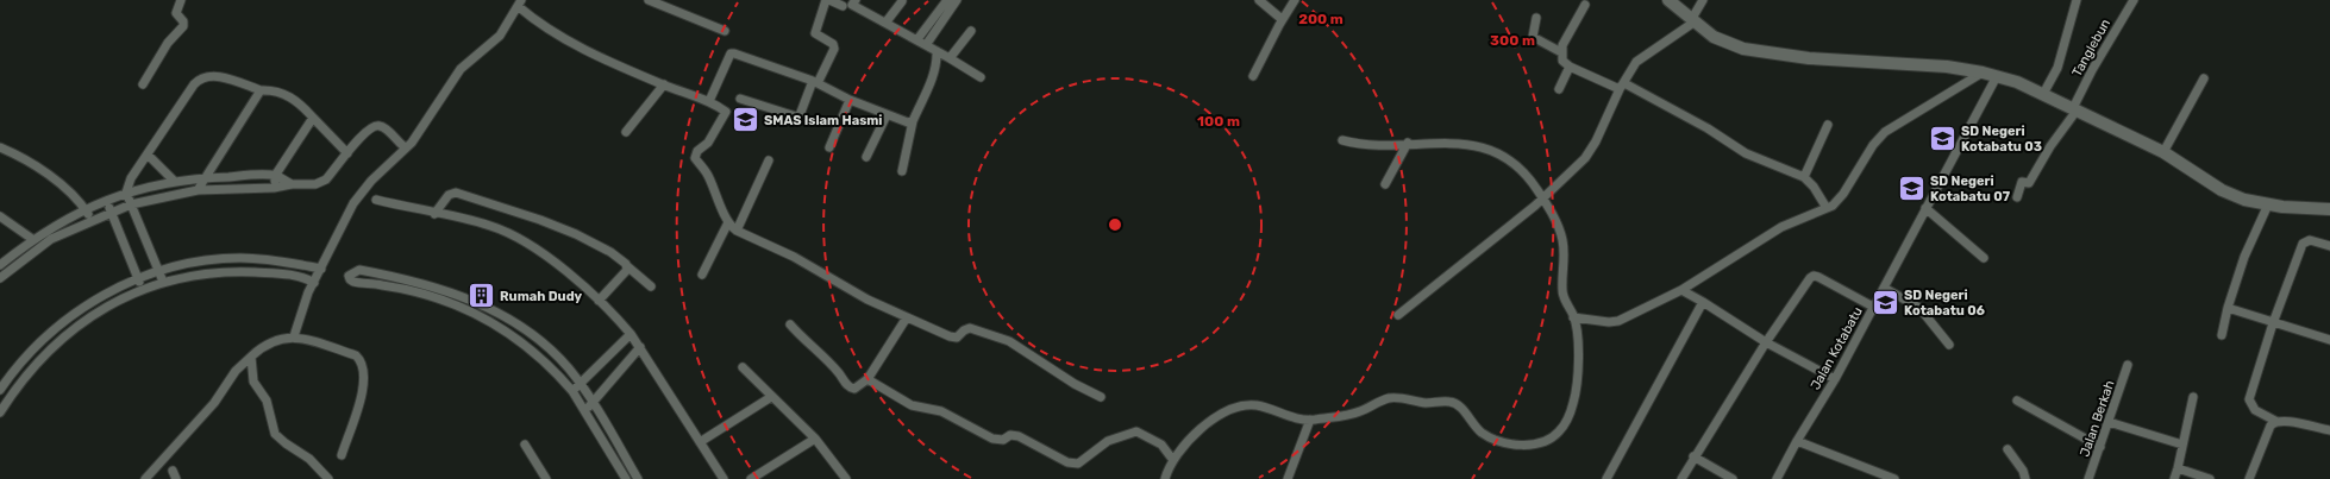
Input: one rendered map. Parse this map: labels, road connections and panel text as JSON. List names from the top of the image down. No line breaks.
{"streets":{"street":["Tanglebun","Jalan Kotabatu","Jalan Berkah"]},"places":{"school or university":["SMAS Islam Hasmi","SD Negeri Kotabatu 03","SD Negeri Kotabatu 07","SD Negeri Kotabatu 06"],"building":["Rumah Dudy"]},"rings":["200 m","300 m","100 m"]}
